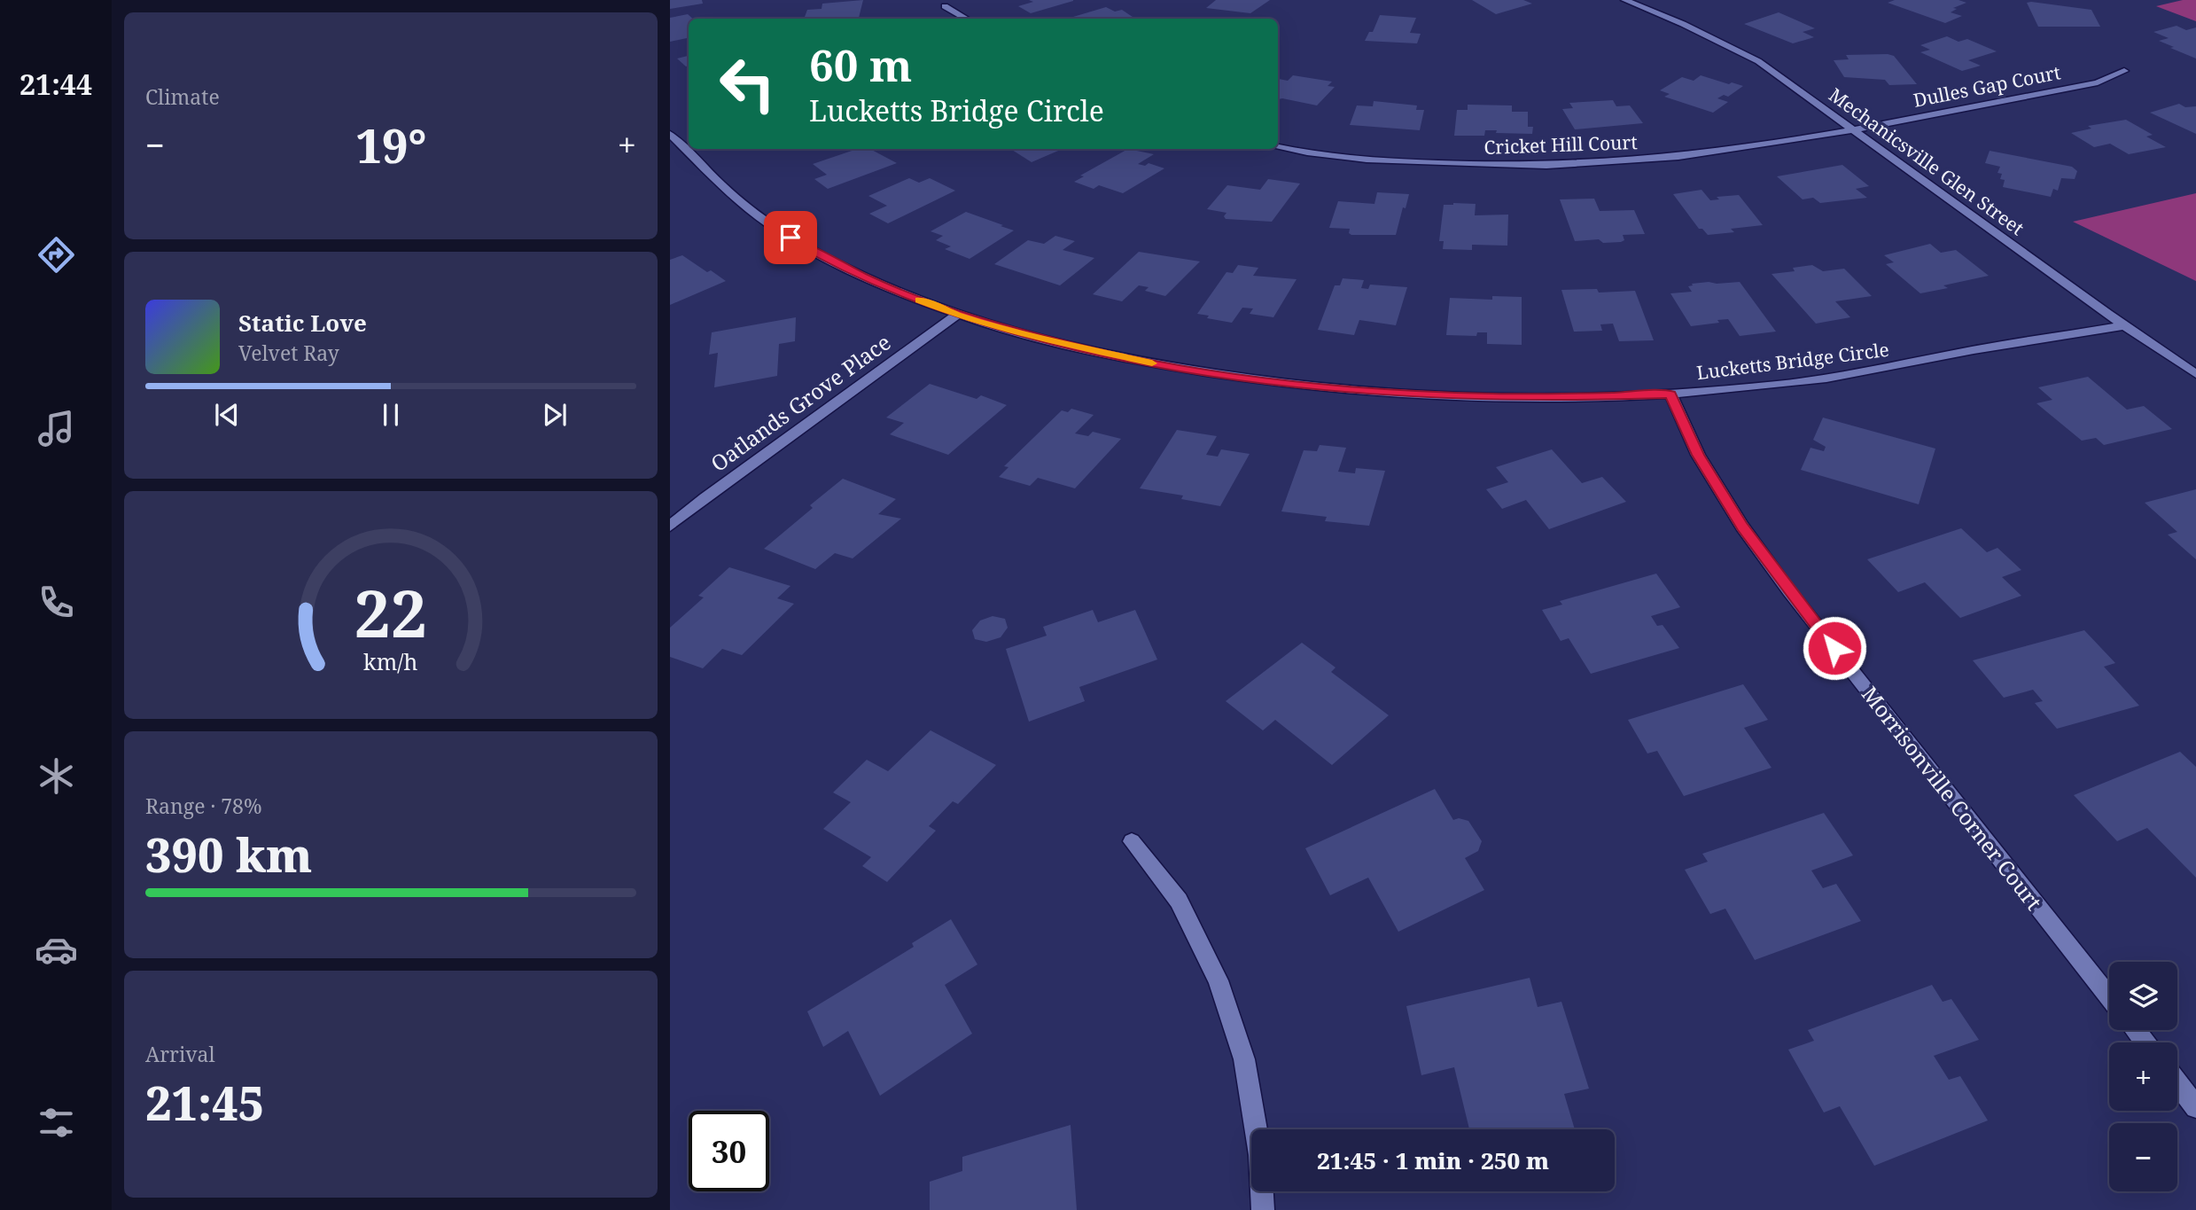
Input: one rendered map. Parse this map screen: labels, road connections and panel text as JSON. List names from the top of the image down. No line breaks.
{"streets":{"street":["Dulles Gap Court","Cricket Hill Court","Mechanicsville Glen Street","Lucketts Bridge Circle","Oatlands Grove Place","Morrisonville Corner Court"]},"crossings":[["Dulles Gap Court","Cricket Hill Court"],["Dulles Gap Court","Mechanicsville Glen Street"],["Cricket Hill Court","Mechanicsville Glen Street"],["Mechanicsville Glen Street","Lucketts Bridge Circle"],["Lucketts Bridge Circle","Oatlands Grove Place"],["Lucketts Bridge Circle","Morrisonville Corner Court"]],"page":{"tabs":"21:44","tile":["Climate",["Range · 78%","390 km"],["Arrival","21:45"]],"turn":["60 m","Lucketts Bridge Circle"],"heat":["−","19°","+"],"song":["Static Love","Velvet Ray"],"map_buttons":["+","−"],"limit":"30","trip":"21:45 · 1 min · 250 m","gauge":["22","km/h"]}}
